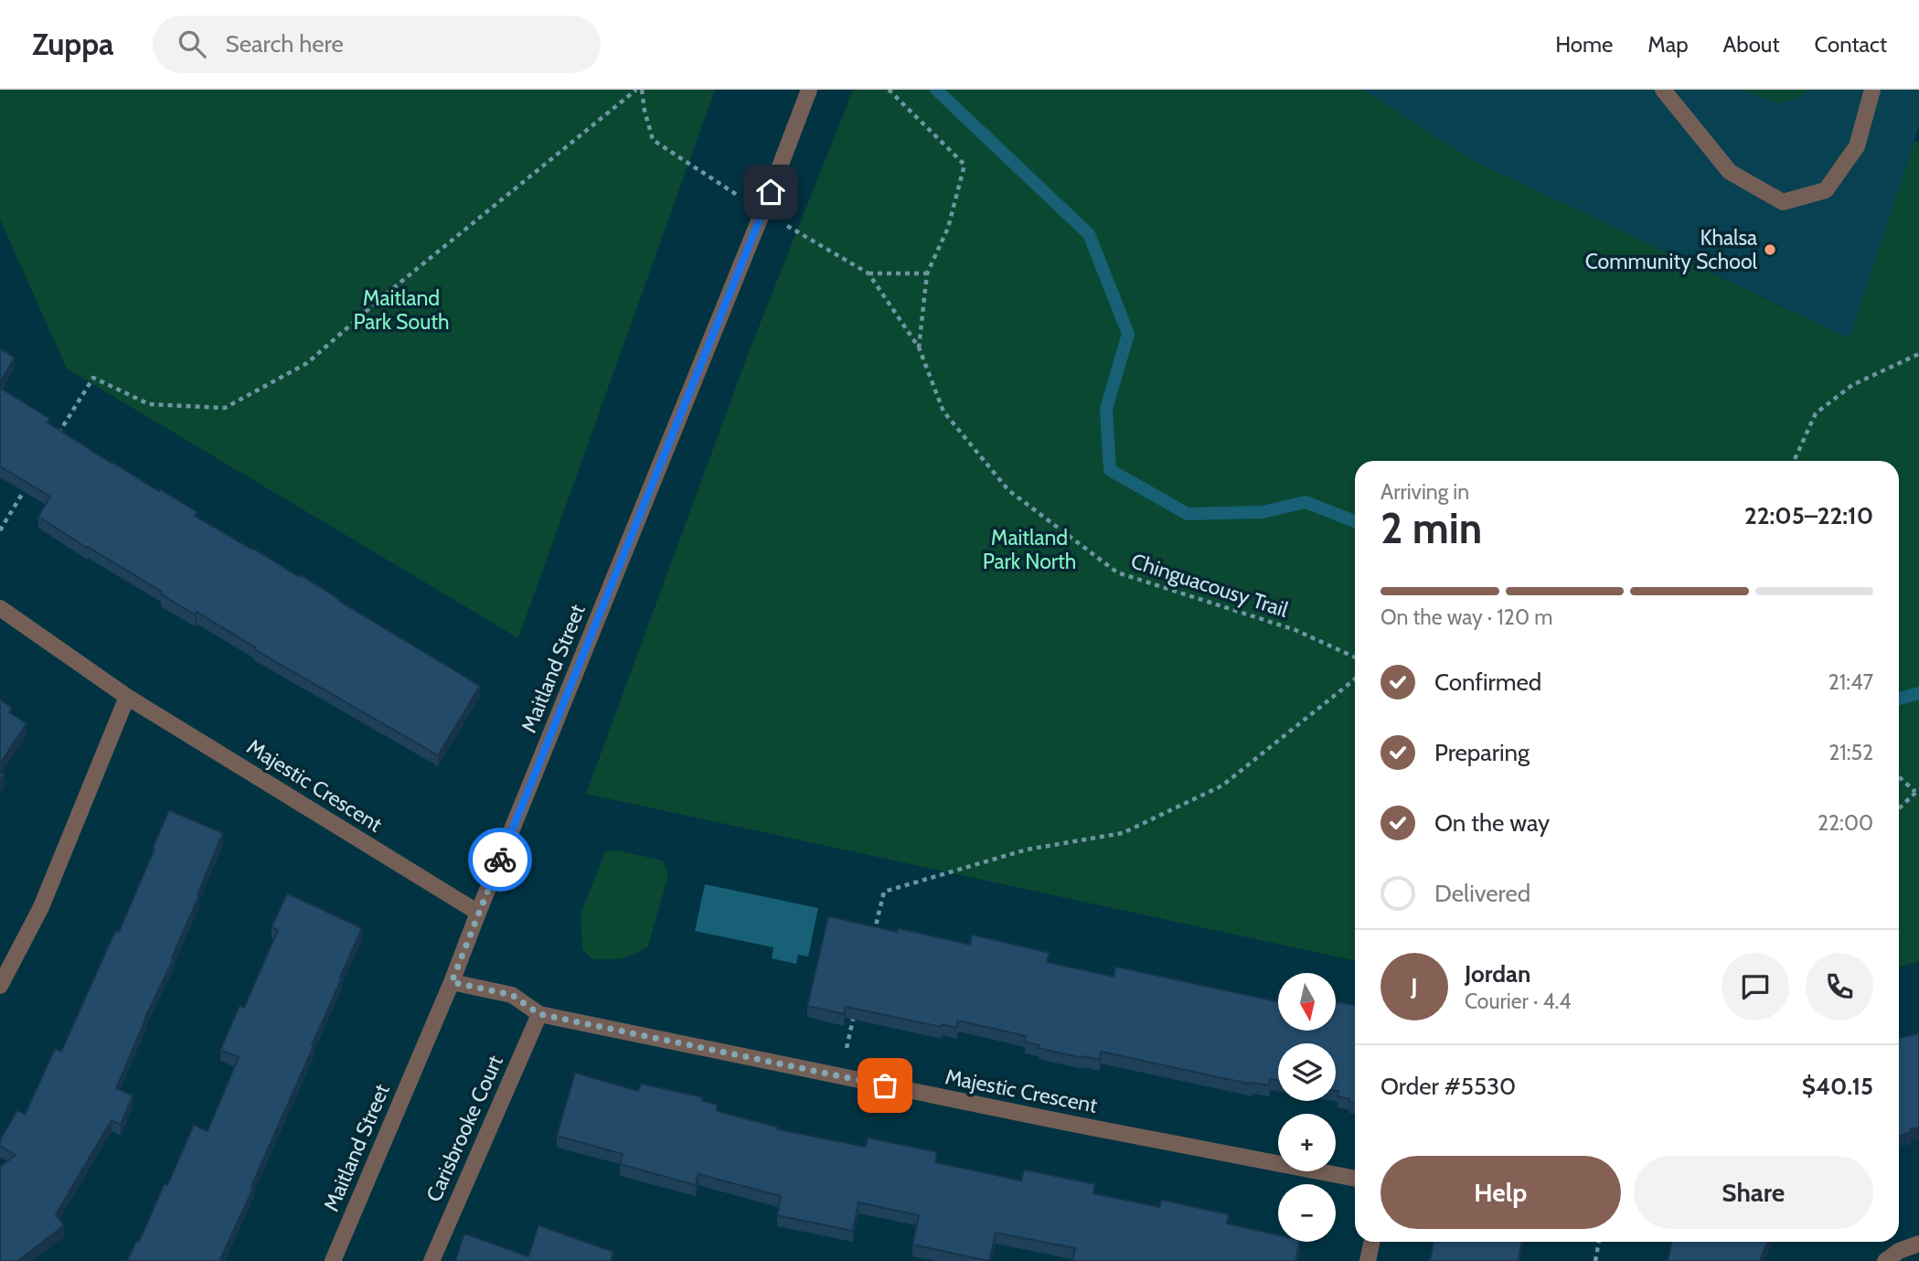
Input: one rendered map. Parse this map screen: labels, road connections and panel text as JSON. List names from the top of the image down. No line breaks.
{"streets":{"street":["Maitland Street","Majestic Crescent","Carisbrooke Court"],"path":["Chinguacousy Trail"]},"crossings":[["Chinguacousy Trail","Maitland Street"],["Maitland Street","Majestic Crescent"],["Majestic Crescent","Carisbrooke Court"]],"parks":["Maitland Park South","Maitland Park North"],"places":["Khalsa Community School"],"north":"bottom","page":{"header":"Zuppa","search":"Search here","nav":["Home","Map","About","Contact"],"heading":["2 min","Arriving in","22:05–22:10"],"panel":["Jordan","Courier · 4.4","Order #5530","$40.15"],"bar":"On the way · 120 m","list":[["Confirmed","21:47"],["Preparing","21:52"],["On the way","22:00"],"Delivered"],"round":"J","map_buttons":["+","−"],"buttons":["Help","Share"]}}
